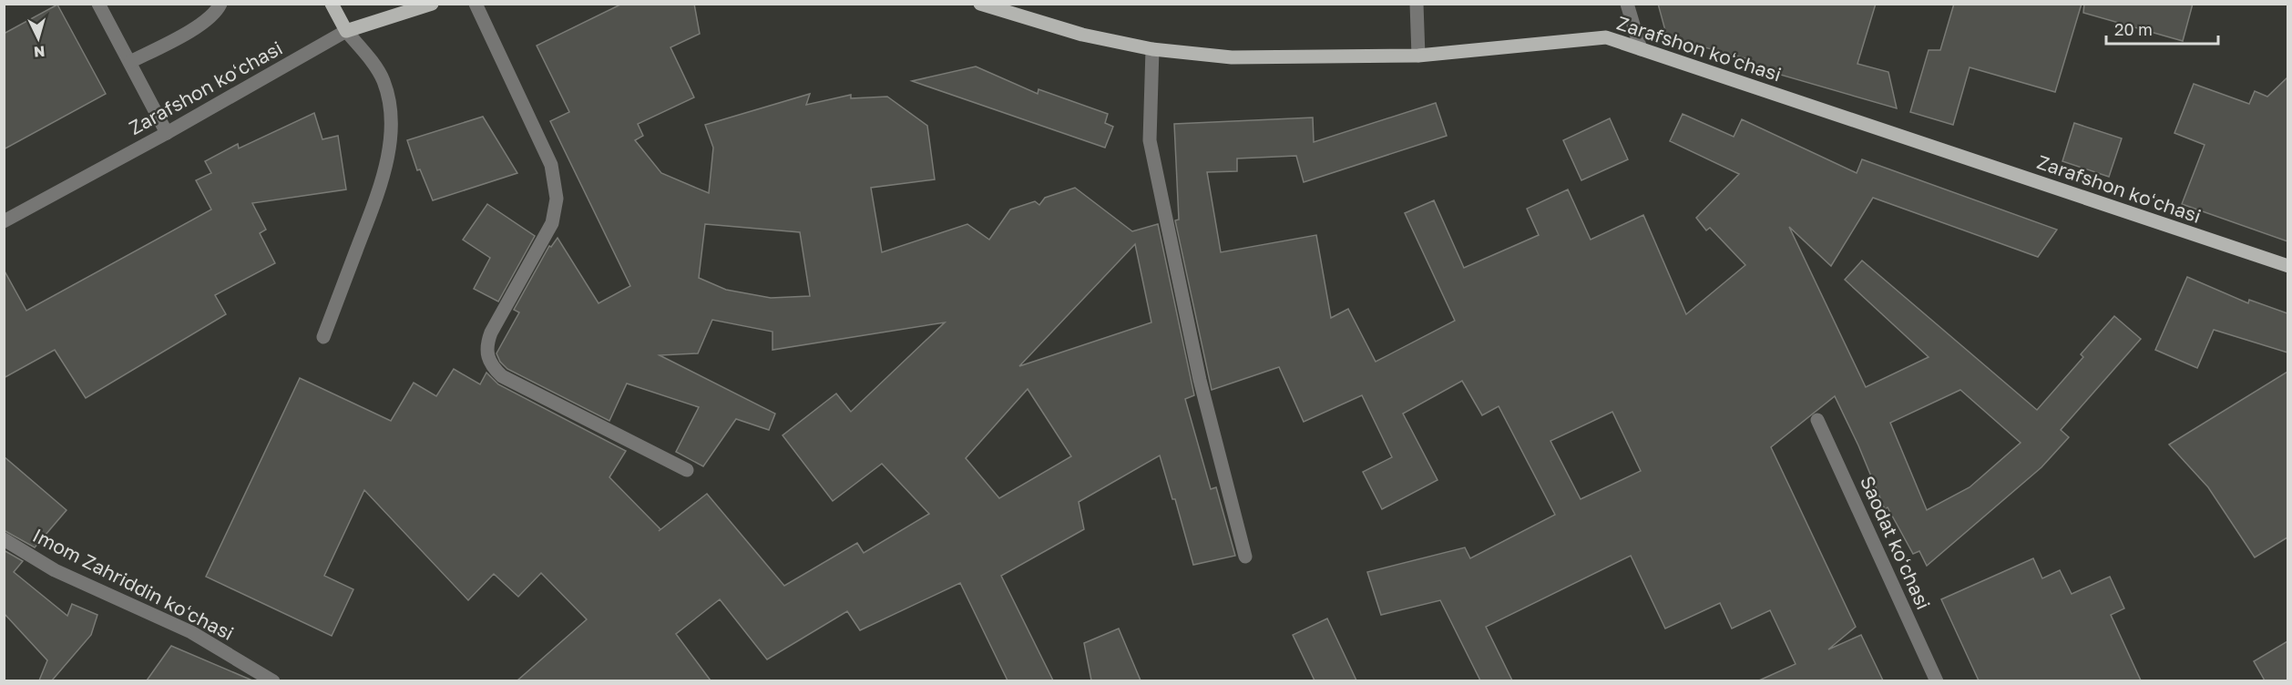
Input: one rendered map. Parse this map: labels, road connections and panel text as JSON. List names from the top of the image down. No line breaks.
{"streets":{"main road":["Zarafshon koʻchasi"],"street":["Saodat koʻchasi","Imom Zahriddin koʻchasi"]},"scale_bar":"20 m","north":"bottom"}
